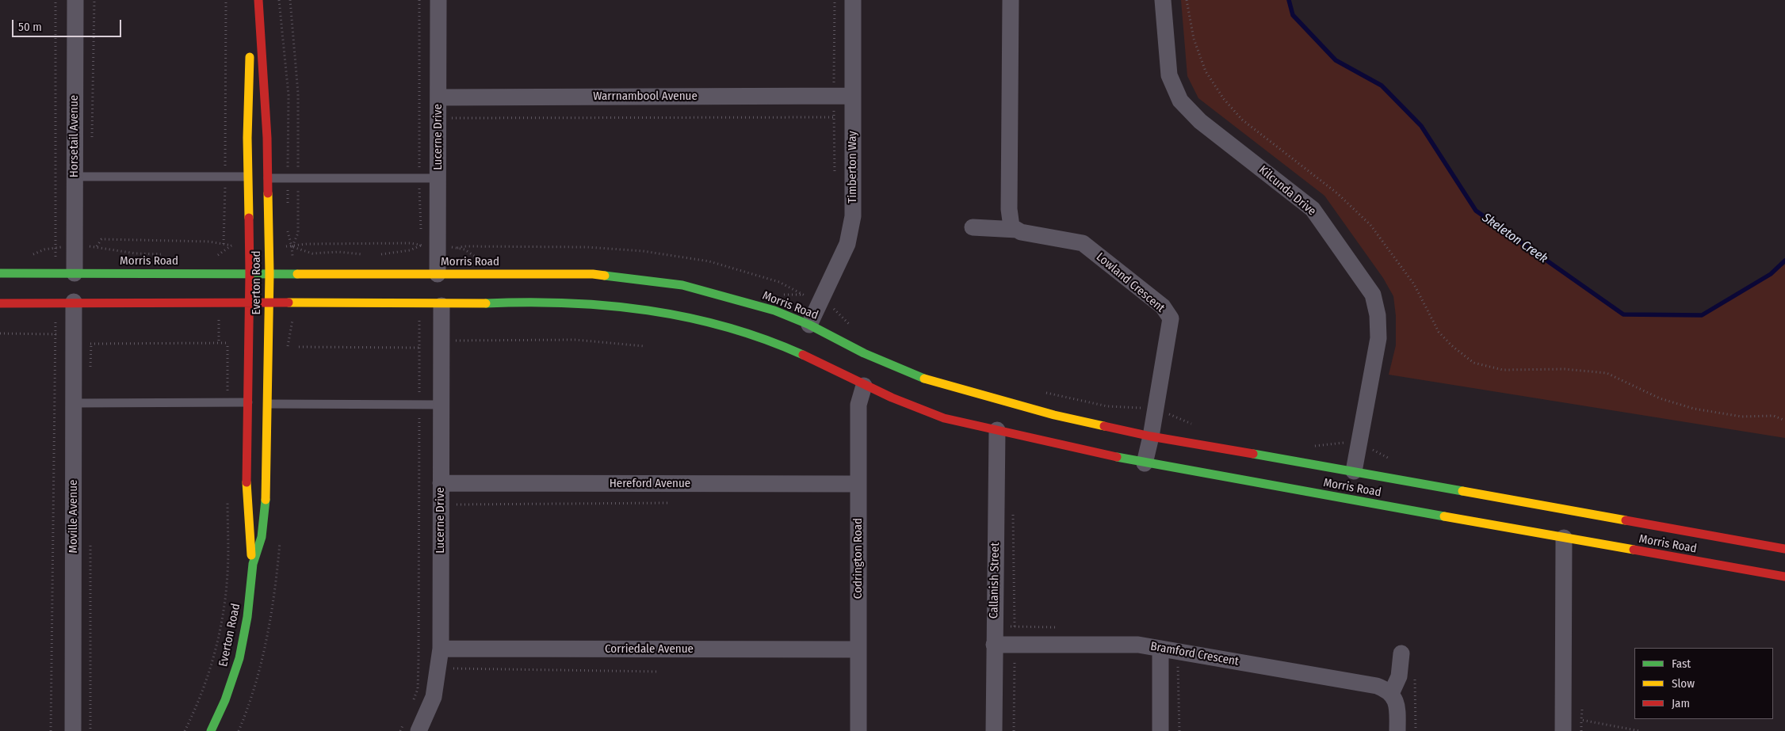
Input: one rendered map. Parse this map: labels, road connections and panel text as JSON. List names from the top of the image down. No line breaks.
{"streets":{"street":["Warrnambool Avenue","Horsetail Avenue","Lucerne Drive","Timberton Way","Kilcunda Drive","Morris Road","Everton Road","Lowland Crescent","Hereford Avenue","Moville Avenue","Codrington Road","Callanish Street","Corriedale Avenue","Bramford Crescent"]},"crossings":[["Warrnambool Avenue","Lucerne Drive"],["Warrnambool Avenue","Timberton Way"],["Horsetail Avenue","Morris Road"],["Lucerne Drive","Morris Road"],["Lucerne Drive","Hereford Avenue"],["Lucerne Drive","Corriedale Avenue"],["Timberton Way","Morris Road"],["Kilcunda Drive","Morris Road"],["Morris Road","Everton Road"],["Morris Road","Lowland Crescent"],["Morris Road","Moville Avenue"],["Morris Road","Codrington Road"],["Morris Road","Callanish Street"],["Hereford Avenue","Codrington Road"],["Codrington Road","Corriedale Avenue"],["Callanish Street","Bramford Crescent"]],"water":["Skeleton Creek"],"legend":["Fast","Slow","Jam"],"scale_bar":"50 m"}
